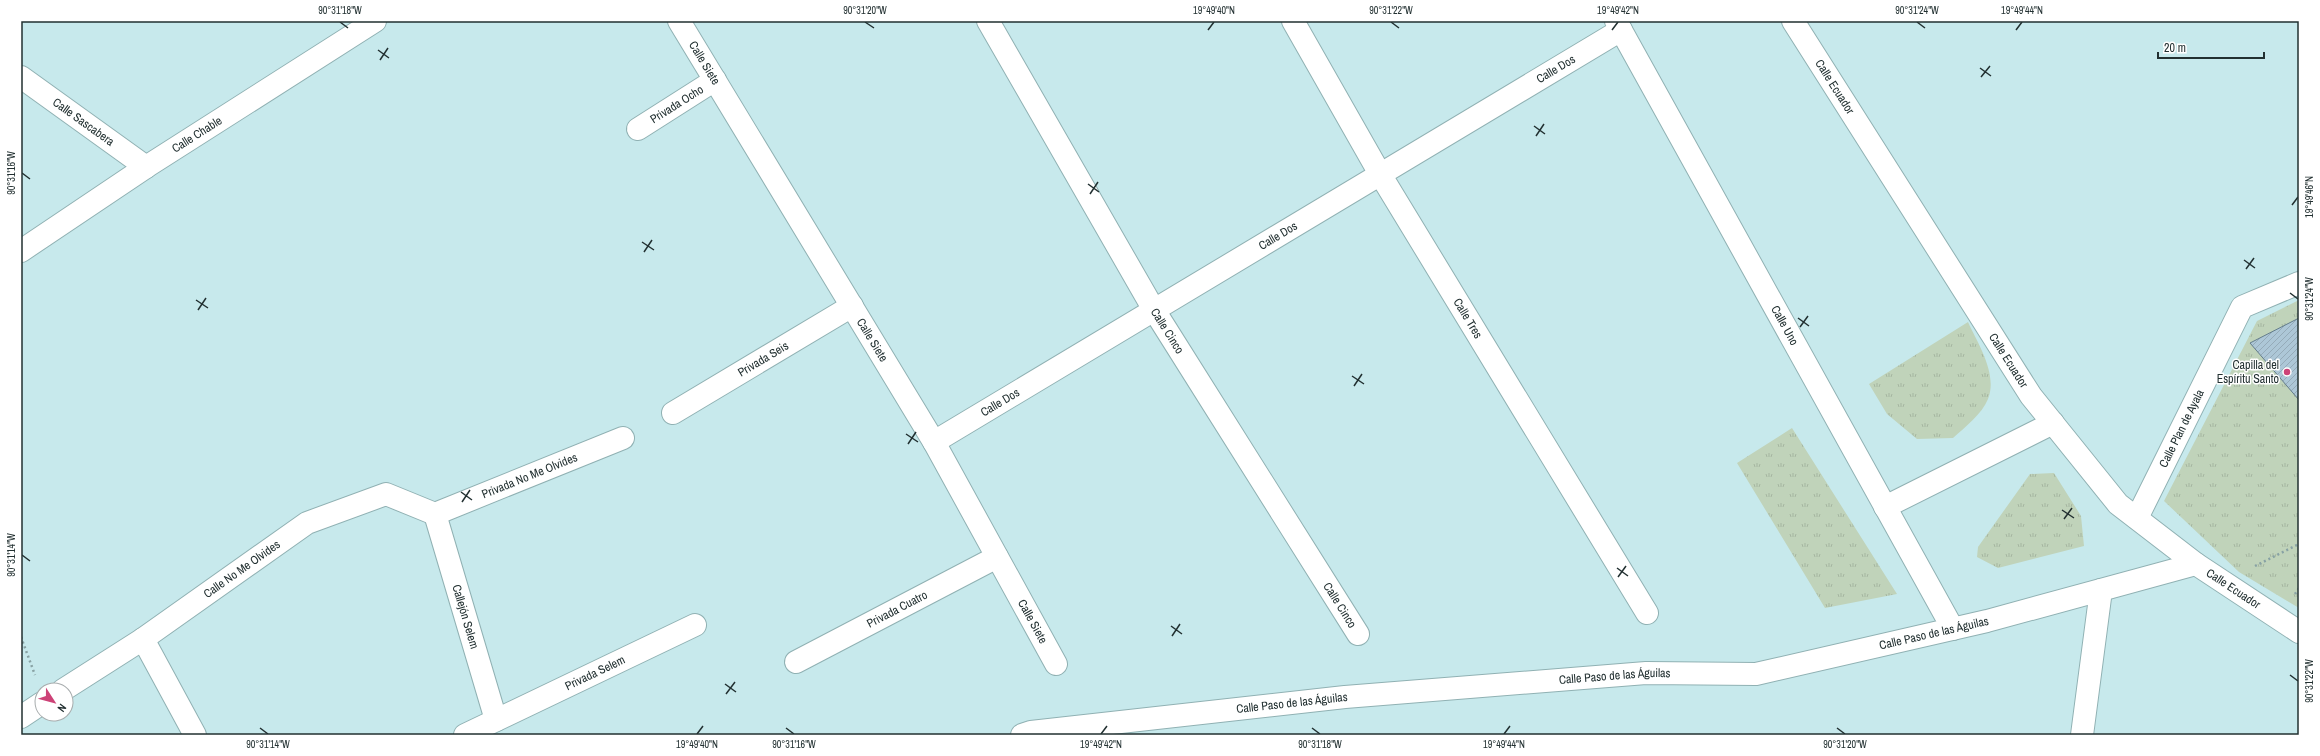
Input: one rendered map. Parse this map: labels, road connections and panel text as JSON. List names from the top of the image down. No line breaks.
{"streets":{"street":["Calle Siete","Calle Dos","Calle Ecuador","Privada Ocho","Calle Sascabera","Calle Chable","Calle Tres","Calle Uno","Calle Cinco","Privada Seis","Calle Plan de Ayala","Privada No Me Olvides","Calle No Me Olvides","Privada Cuatro","Callejón Selem","Calle Paso de las Águilas","Privada Selem"]},"crossings":[["Calle Siete","Calle Dos"],["Calle Siete","Privada Ocho"],["Calle Siete","Privada Seis"],["Calle Siete","Privada Cuatro"],["Calle Dos","Calle Tres"],["Calle Dos","Calle Uno"],["Calle Dos","Calle Cinco"],["Calle Ecuador","Calle Plan de Ayala"],["Calle Ecuador","Calle Paso de las Águilas"],["Calle Sascabera","Calle Chable"],["Calle Uno","Calle Paso de las Águilas"],["Privada No Me Olvides","Calle No Me Olvides"],["Privada No Me Olvides","Callejón Selem"],["Calle No Me Olvides","Callejón Selem"],["Callejón Selem","Privada Selem"]],"places":["Capilla del Espíritu Santo"],"scale_bar":"20 m","north":"bottom right","coordinates":["90°31'18\"W","90°31'20\"W","19°49'40\"N","90°31'22\"W","19°49'42\"N","90°31'24\"W","19°49'44\"N","90°31'16\"W","19°49'46\"N","90°31'14\"W"]}
